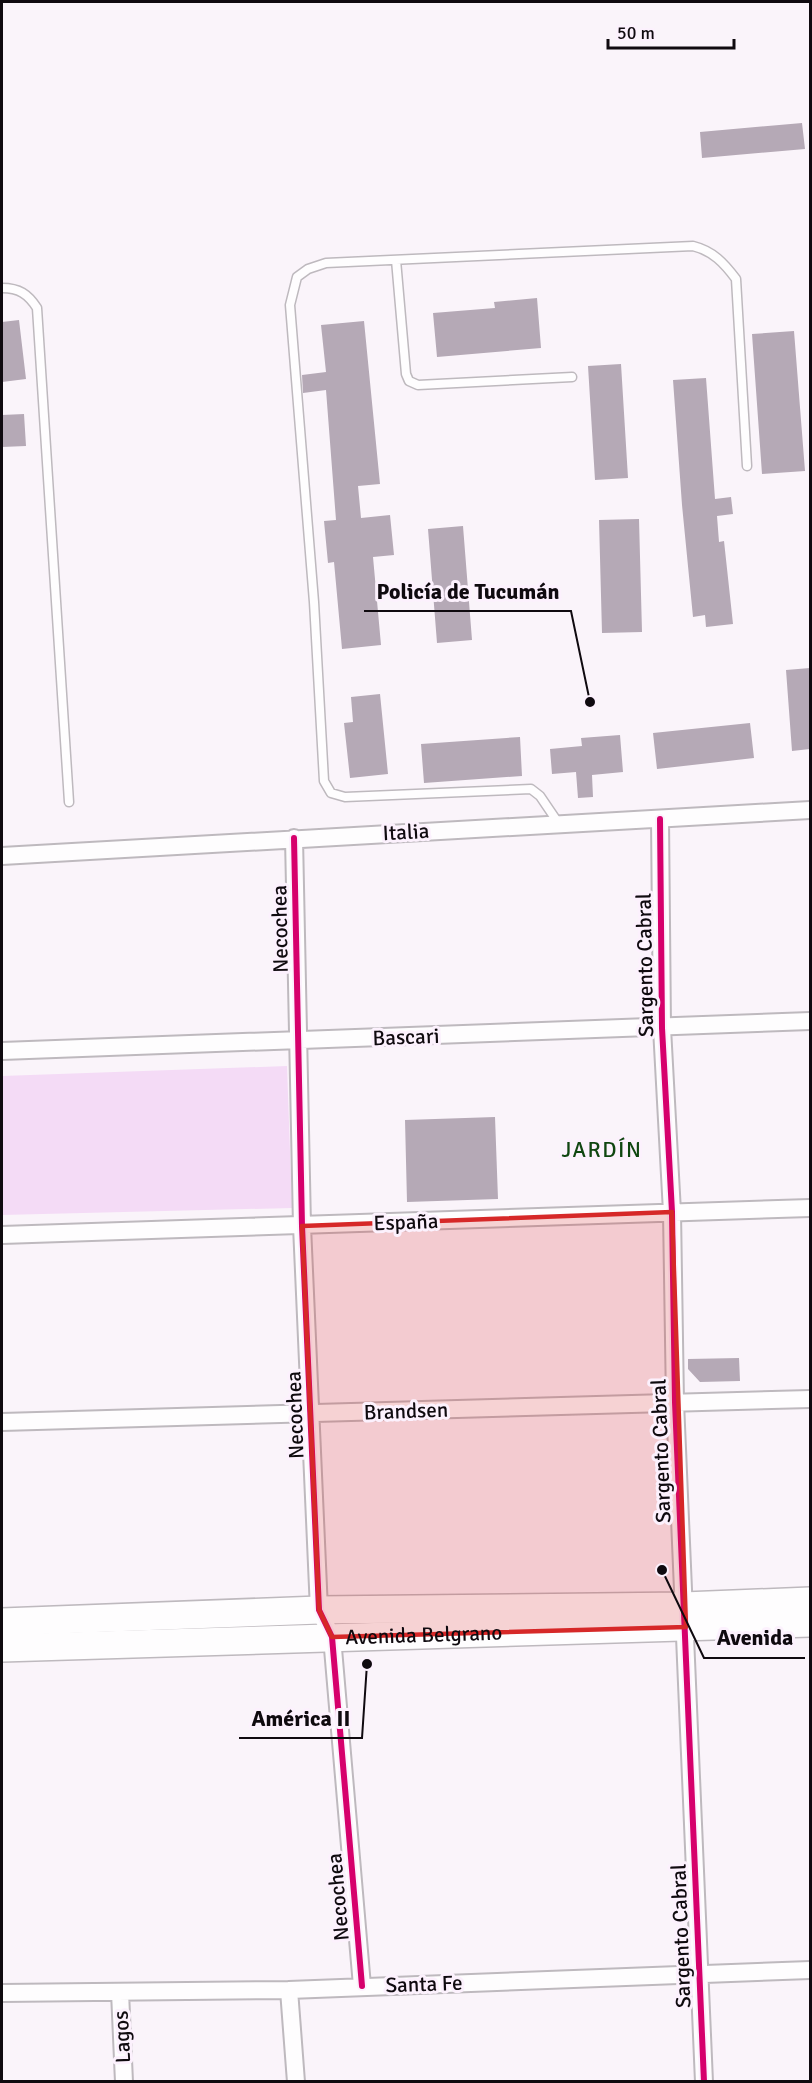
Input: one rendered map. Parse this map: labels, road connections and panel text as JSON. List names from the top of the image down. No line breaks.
{"streets":{"main road":["Avenida Belgrano"],"street":["Italia","Necochea","Sargento Cabral","Bascari","España","Brandsen","Santa Fe","Lagos"]},"crossings":[["Italia","Necochea"],["Italia","Sargento Cabral"],["Necochea","Bascari"],["Necochea","España"],["Necochea","Brandsen"],["Necochea","Avenida Belgrano"],["Necochea","Santa Fe"],["Sargento Cabral","Bascari"],["Sargento Cabral","España"],["Sargento Cabral","Brandsen"],["Sargento Cabral","Avenida Belgrano"],["Sargento Cabral","Santa Fe"],["Santa Fe","Lagos"]],"districts":["JARDÍN"],"places":["Policía de Tucumán","Avenida","América II"],"scale_bar":"50 m"}
